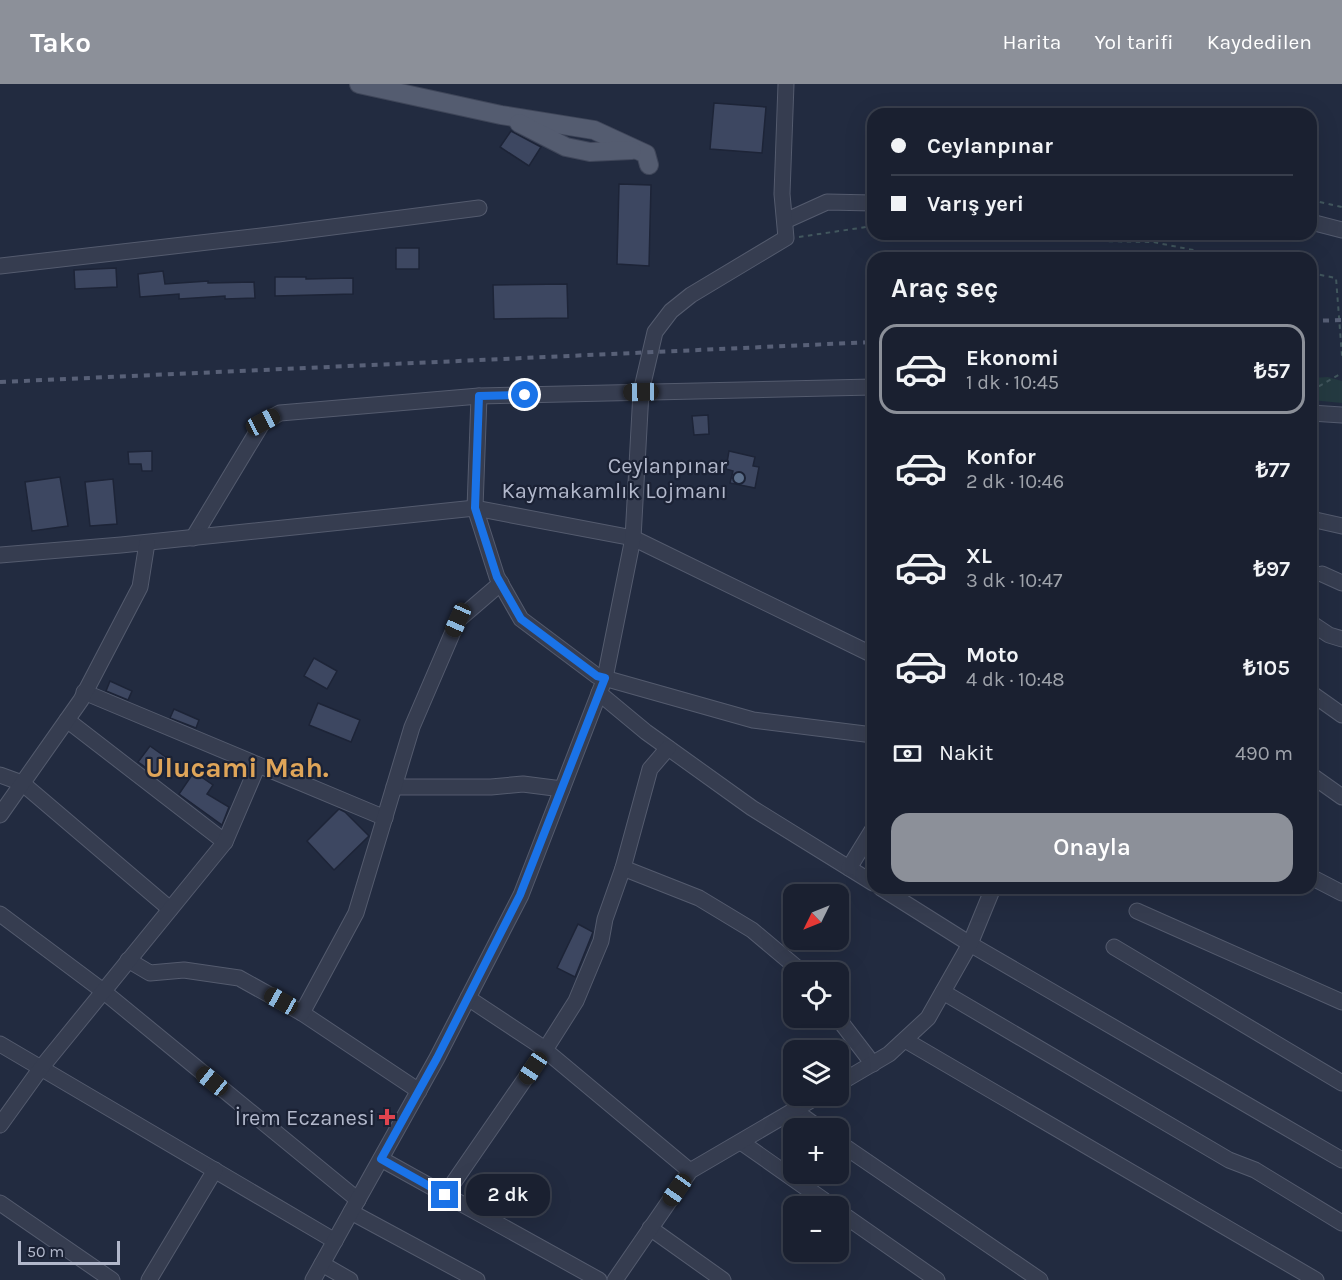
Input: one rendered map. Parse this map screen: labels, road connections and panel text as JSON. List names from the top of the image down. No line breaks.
{"districts":["Ulucami Mah."],"places":{"other":["Ceylanpınar Kaymakamlık Lojmanı"],"health":["İrem Eczanesi"]},"scale_bar":"50 m","north":"bottom left","page":{"header":"Tako","nav":["Harita","Yol tarifi","Kaydedilen"],"banner":["Ceylanpınar","Varış yeri"],"heading":"Araç seç","list":[{"name":"Ekonomi","note":"1 dk · 10:45","value":"₺57"},{"name":"Konfor","note":"2 dk · 10:46","value":"₺77"},{"name":"XL","note":"3 dk · 10:47","value":"₺97"},{"name":"Moto","note":"4 dk · 10:48","value":"₺105"}],"pay":["Nakit","490 m"],"buttons":"Onayla","map_buttons":["+","−"],"bubble":"2 dk","scale":"50 m"}}
